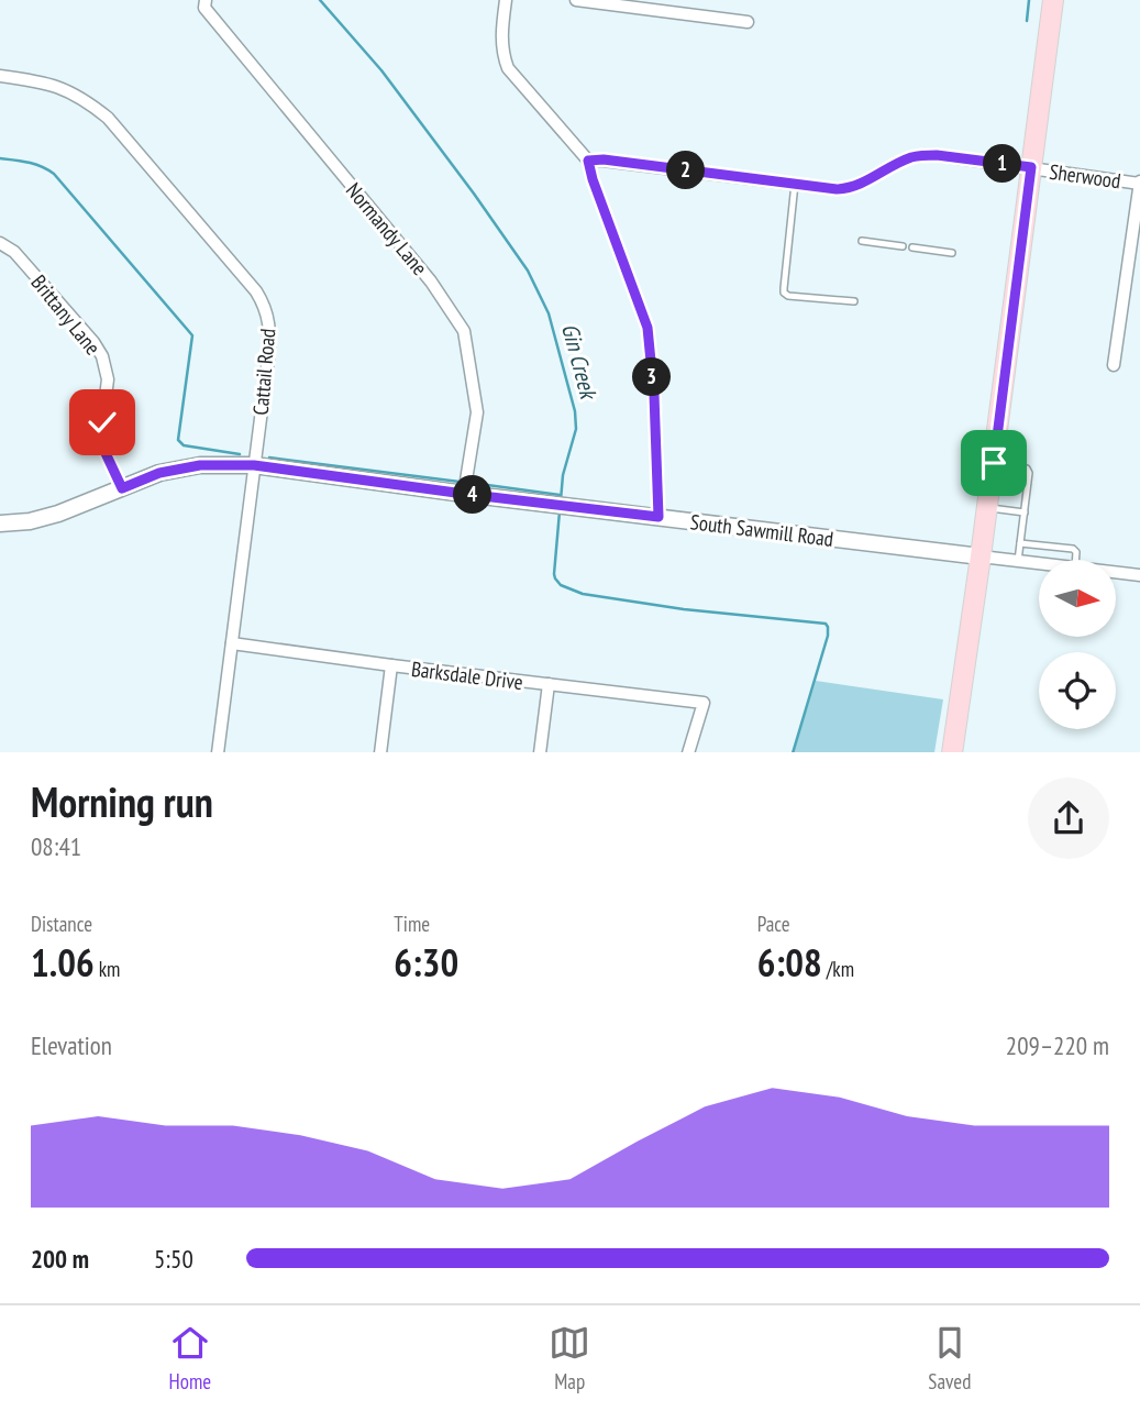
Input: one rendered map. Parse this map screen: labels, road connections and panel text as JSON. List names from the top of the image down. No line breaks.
{"streets":{"street":["Sherwood","Normandy Lane","Brittany Lane","Cattail Road","South Sawmill Road","Barksdale Drive"]},"crossings":[["Normandy Lane","South Sawmill Road"],["Brittany Lane","South Sawmill Road"],["Cattail Road","South Sawmill Road"],["Cattail Road","Barksdale Drive"]],"water":["Gin Creek"],"north":"right","page":{"pins":["1","2","3","4"],"heading":["Morning run","08:41"],"stats":[["Distance","1.06 km"],["Time","6:30"],["Pace","6:08 /km"]],"chart":["Elevation","209–220 m"],"list":[{"name":"200 m","note":"5:50"}],"tabs":["Home","Map","Saved"]}}
